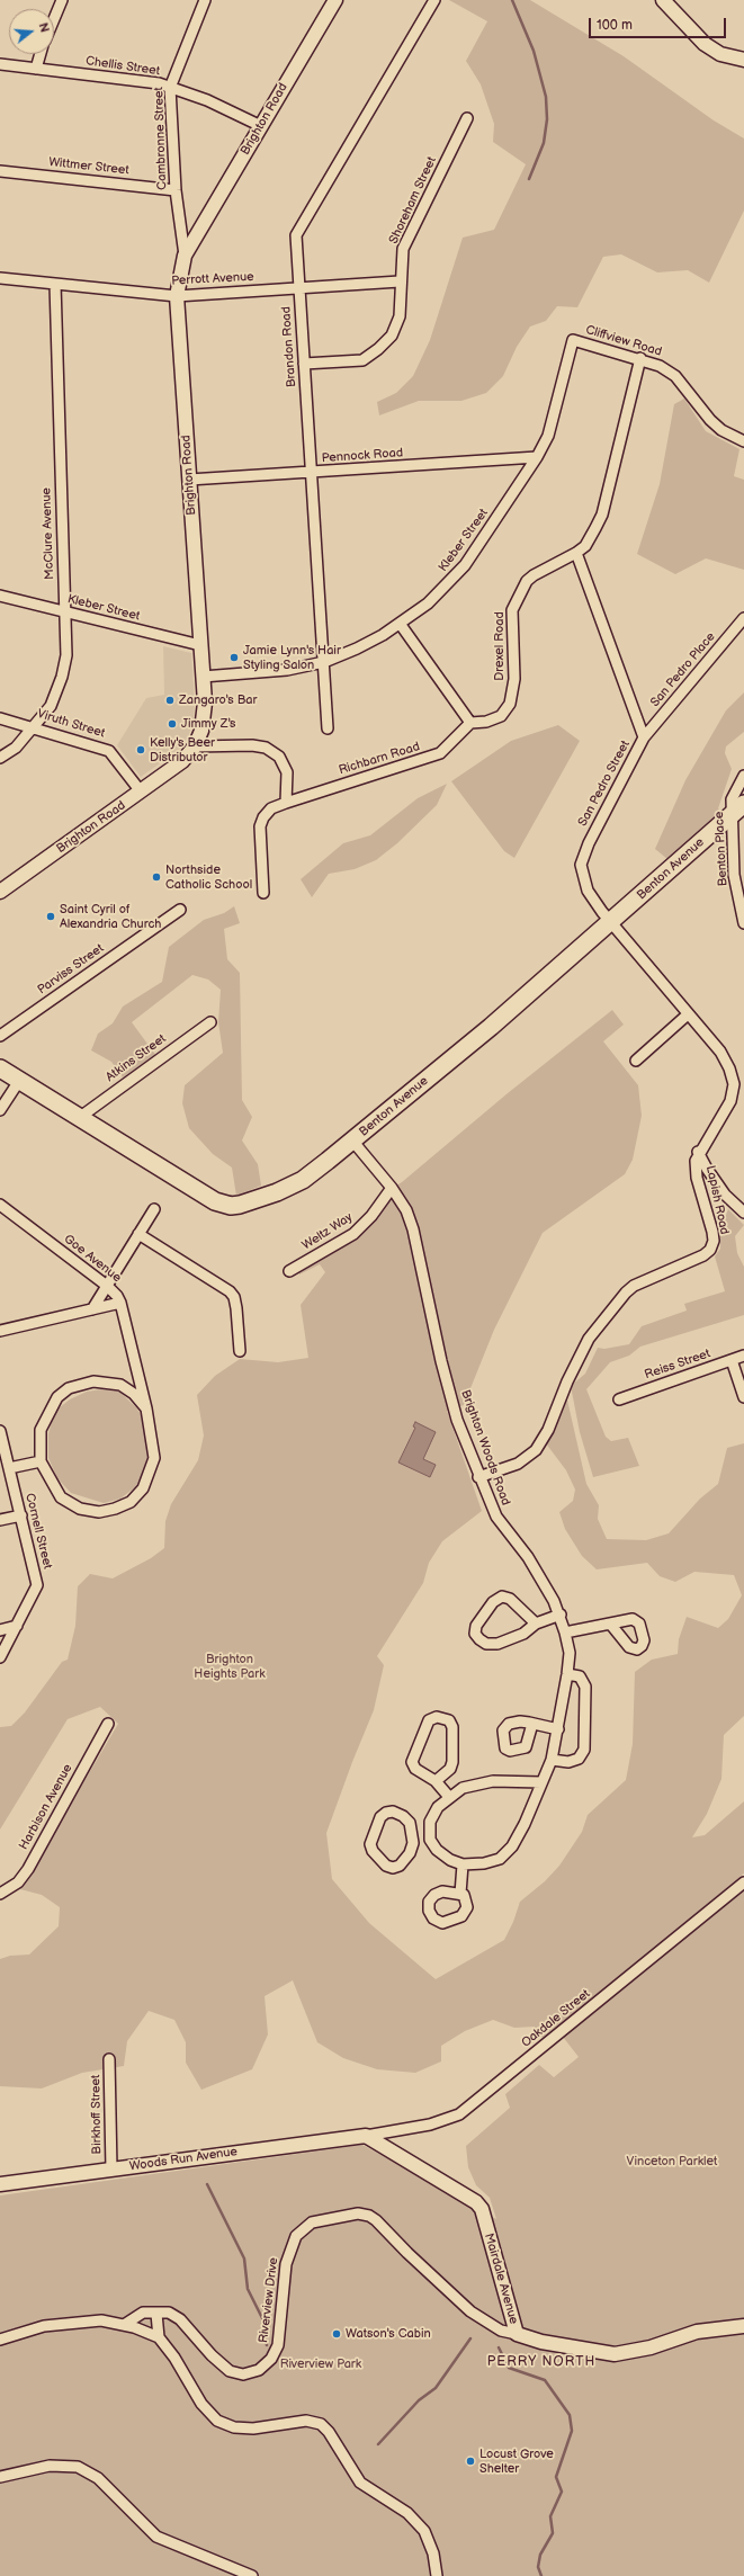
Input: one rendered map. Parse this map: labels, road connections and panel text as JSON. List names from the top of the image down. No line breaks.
{"streets":{"main road":["Benton Avenue"],"street":["Chellis Street","Brighton Road","Cambronne Street","Wittmer Street","Shoreham Street","Perrott Avenue","Cliffview Road","Brandon Road","Pennock Road","McClure Avenue","Kleber Street","Drexel Road","San Pedro Place","Viruth Street","Richbarn Road","San Pedro Street","Benton Place","Parviss Street","Atkins Street","Lapish Road","Weltz Way","Goe Avenue","Reiss Street","Brighton Woods Road","Cornell Street","Harbison Avenue","Oakdale Street","Birkhoff Street","Woods Run Avenue","Mairdale Avenue","Riverview Drive"]},"crossings":[["Chellis Street","Brighton Road"],["Chellis Street","Cambronne Street"],["Brighton Road","Cambronne Street"],["Brighton Road","Perrott Avenue"],["Brighton Road","Pennock Road"],["Brighton Road","Kleber Street"],["Brighton Road","Viruth Street"],["Cambronne Street","Wittmer Street"],["Shoreham Street","Perrott Avenue"],["Shoreham Street","Brandon Road"],["Perrott Avenue","Brandon Road"],["Perrott Avenue","McClure Avenue"],["Cliffview Road","Kleber Street"],["Cliffview Road","Drexel Road"],["Brandon Road","Pennock Road"],["Brandon Road","Kleber Street"],["Pennock Road","Kleber Street"],["McClure Avenue","Kleber Street"],["McClure Avenue","Viruth Street"],["Drexel Road","Richbarn Road"],["Drexel Road","San Pedro Street"],["San Pedro Place","San Pedro Street"],["San Pedro Street","Benton Avenue"],["San Pedro Street","Lapish Road"],["Benton Place","Benton Avenue"],["Benton Avenue","Atkins Street"],["Benton Avenue","Lapish Road"],["Benton Avenue","Brighton Woods Road"],["Lapish Road","Brighton Woods Road"],["Weltz Way","Brighton Woods Road"],["Oakdale Street","Woods Run Avenue"],["Oakdale Street","Mairdale Avenue"],["Birkhoff Street","Woods Run Avenue"],["Woods Run Avenue","Mairdale Avenue"],["Mairdale Avenue","Riverview Drive"]],"districts":["PERRY NORTH"],"parks":["Brighton Heights Park","Vinceton Parklet","Riverview Park"],"places":["Jamie Lynn's Hair Styling Salon","Zangaro's Bar","Jimmy Z's","Kelly's Beer Distributor","Northside Catholic School","Saint Cyril of Alexandria Church","Watson's Cabin","Locust Grove Shelter"],"scale_bar":"100 m","north":"right"}
